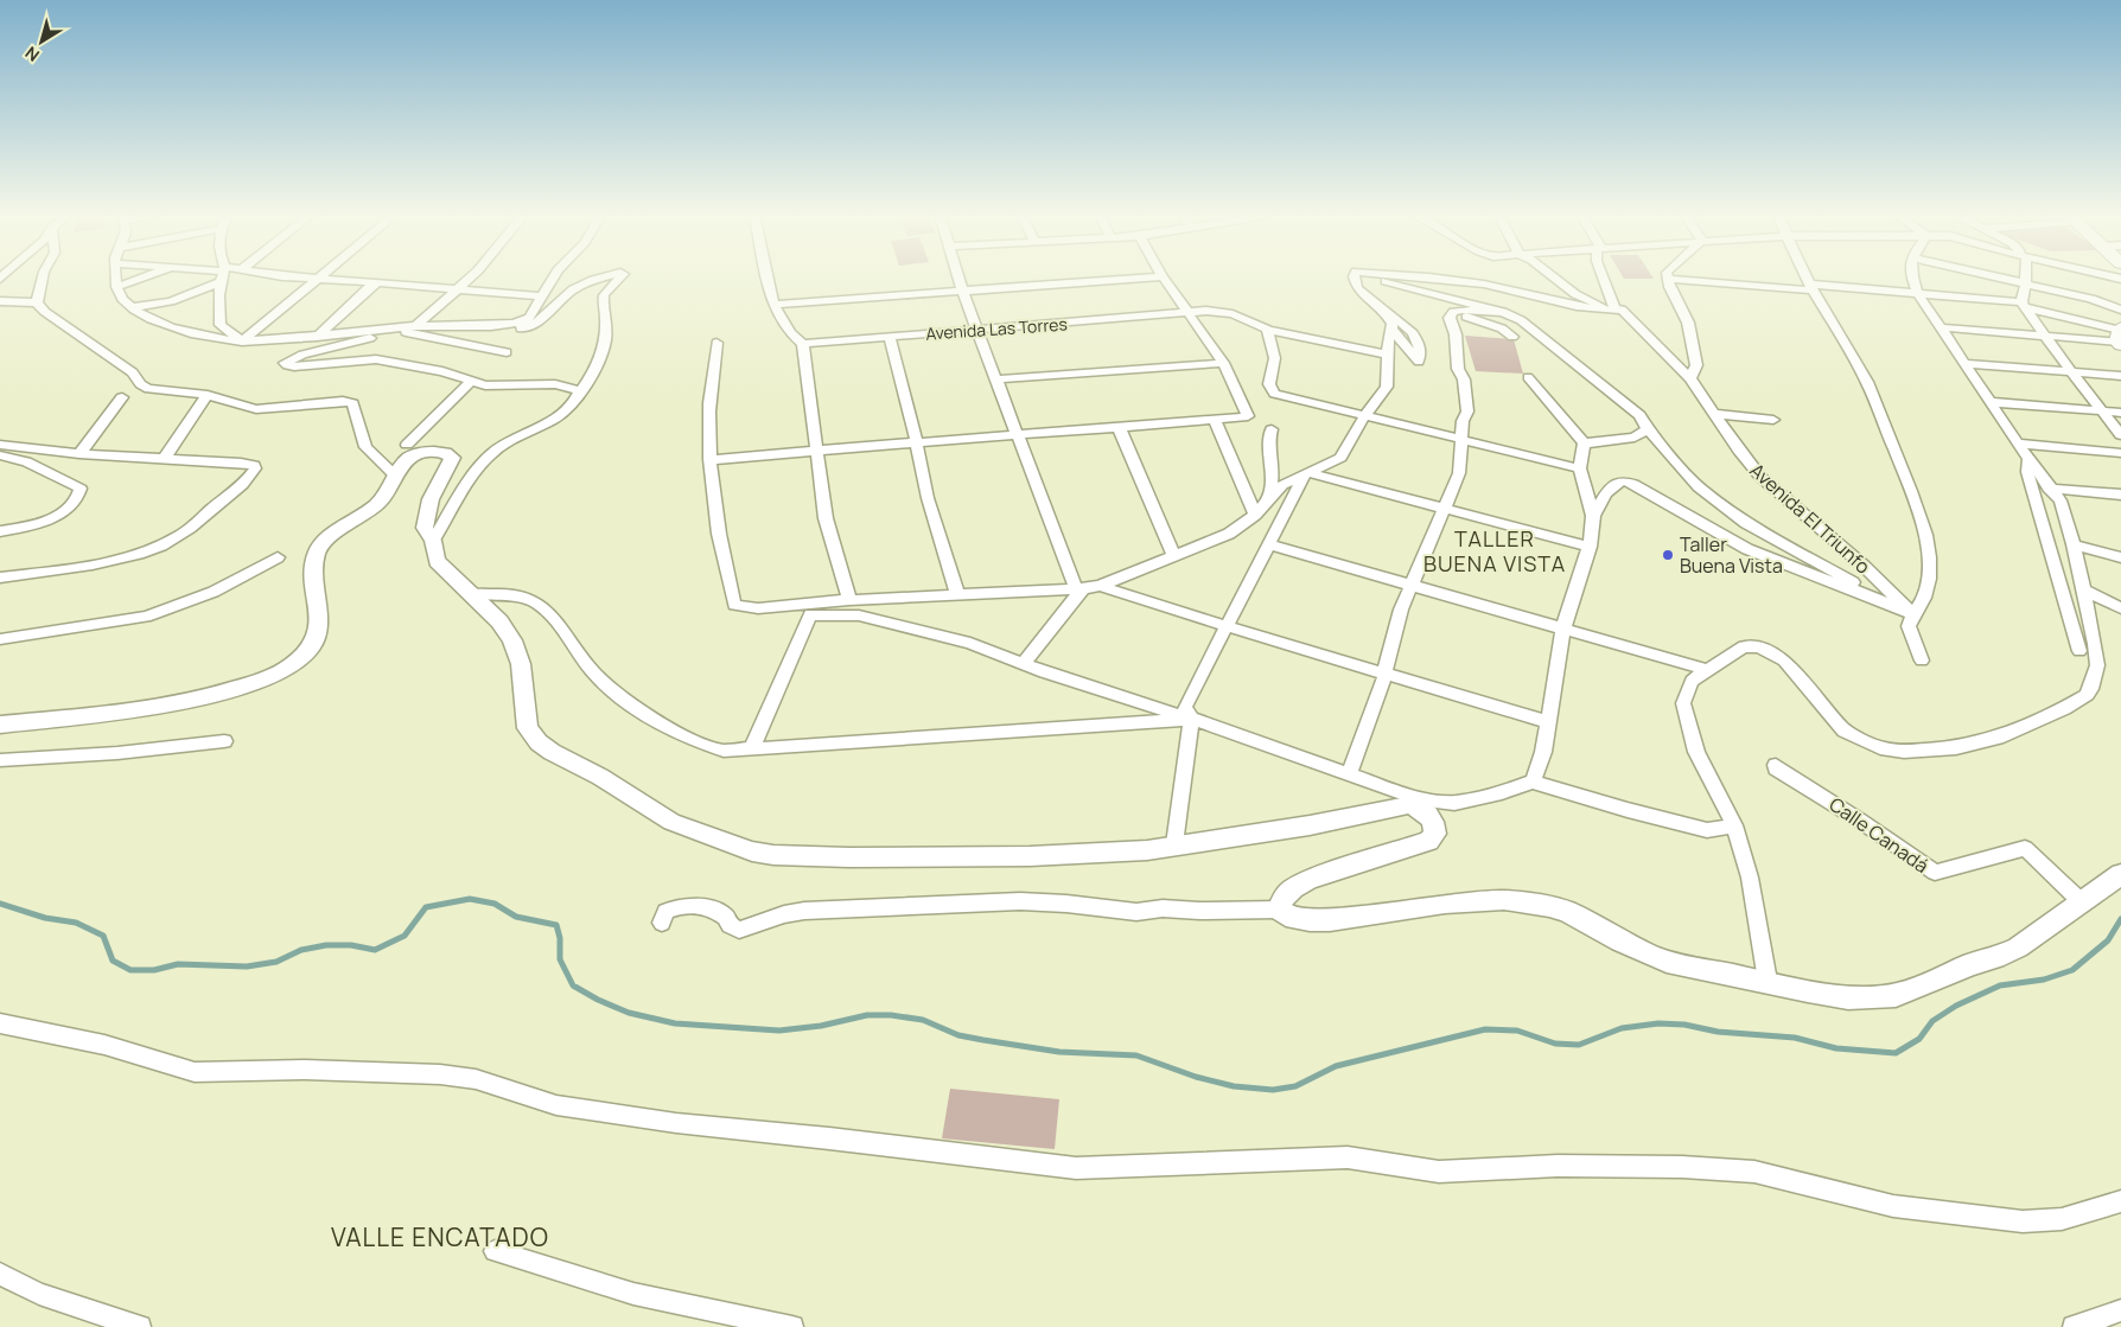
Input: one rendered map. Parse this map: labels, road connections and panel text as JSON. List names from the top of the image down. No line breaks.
{"streets":{"street":["Avenida Las Torres","Avenida El Triunfo","Calle Canadá"]},"districts":["TALLER BUENA VISTA","VALLE ENCATADO"],"places":["Taller Buena Vista"],"north":"bottom left"}
